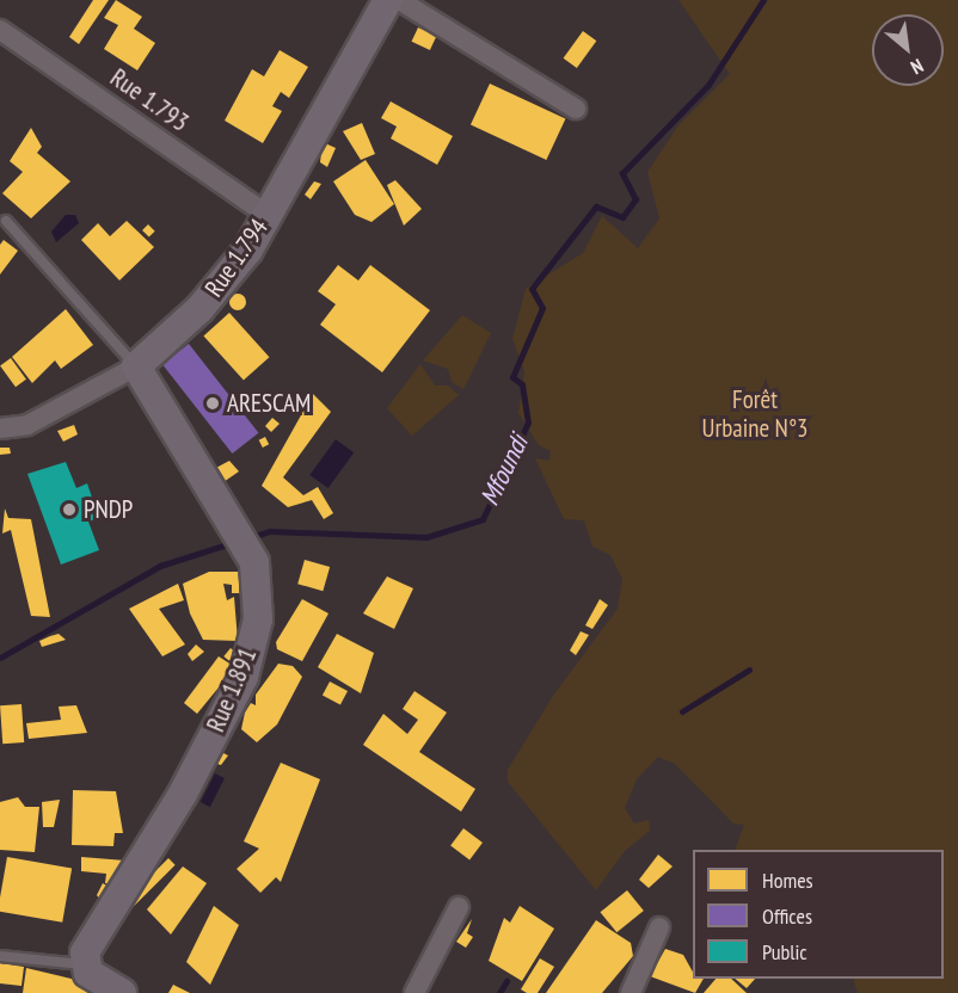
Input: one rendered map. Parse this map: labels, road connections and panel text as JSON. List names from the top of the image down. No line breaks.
{"streets":{"street":["Rue 1.793","Rue 1.794","Rue 1.891"]},"crossings":[["Rue 1.793","Rue 1.794"],["Rue 1.794","Rue 1.891"]],"water":["Mfoundi"],"parks":["Forêt Urbaine N°3"],"places":["ARESCAM","PNDP"],"legend":["Homes","Offices","Public"],"north":"bottom right"}
